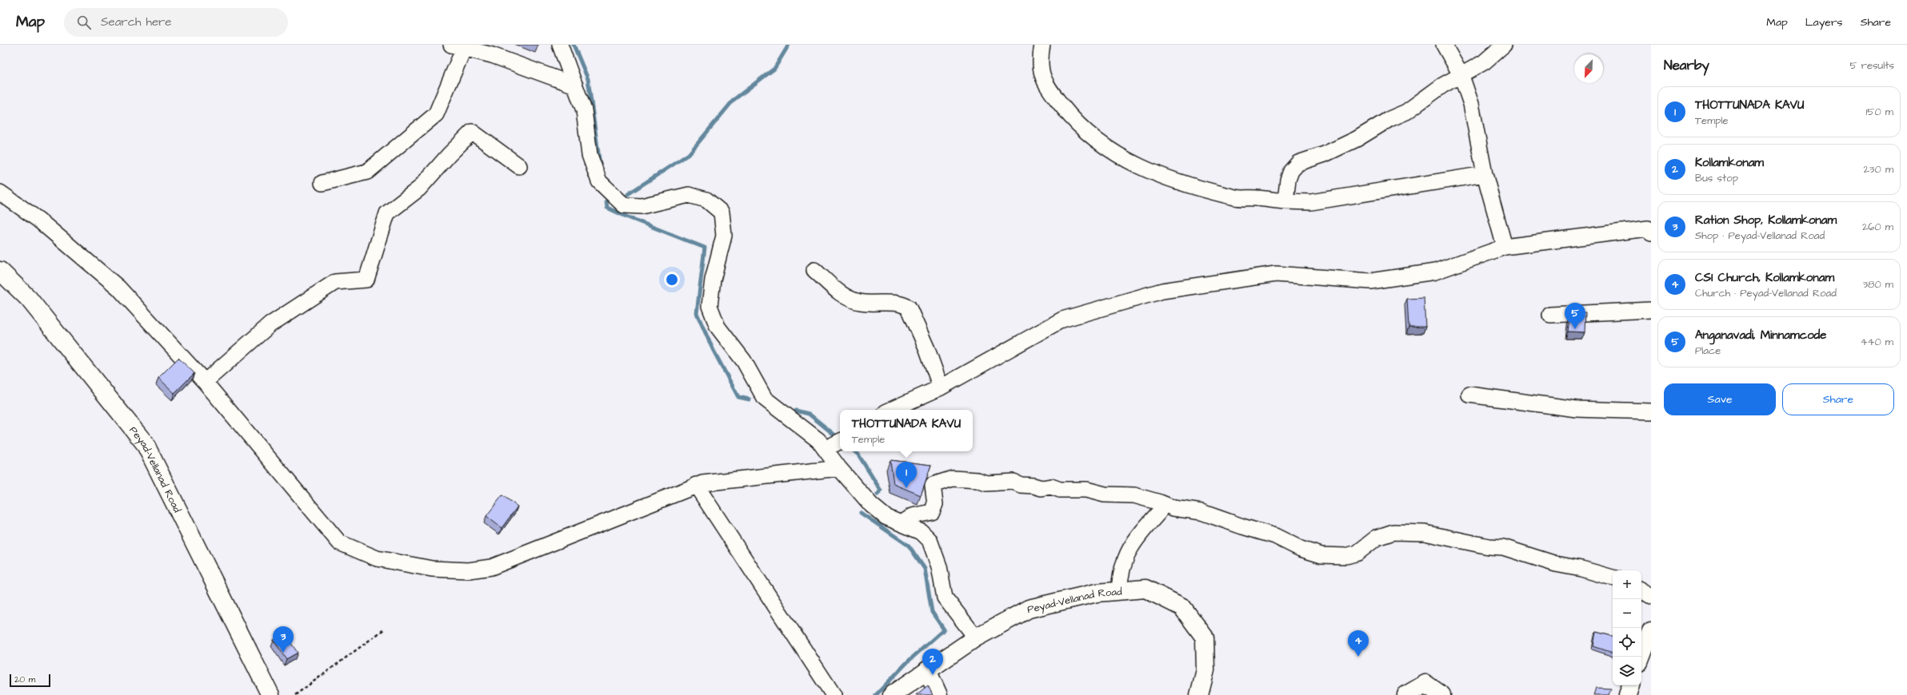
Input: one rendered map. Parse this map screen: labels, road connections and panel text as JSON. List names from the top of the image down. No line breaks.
{"streets":{"main road":["Peyad-Vellanad Road"]},"scale_bar":"20 m","north":"bottom left","page":{"header":"Map","search":"Search here","nav":["Map","Layers","Share"],"heading":["Nearby","5 results"],"list":[{"mark":"1","name":"THOTTUNADA KAVU","note":"Temple","value":"150 m"},{"mark":"2","name":"Kollamkonam","note":"Bus stop","value":"230 m"},{"mark":"3","name":"Ration Shop, Kollamkonam","note":"Shop · Peyad-Vellanad Road","value":"260 m"},{"mark":"4","name":"CSI Church, Kollamkonam","note":"Church · Peyad-Vellanad Road","value":"380 m"},{"mark":"5","name":"Anganavadi, Minnamcode","note":"Place","value":"440 m"}],"pins":["5","1","3","4","2"],"buttons":["Save","Share"],"popup":["THOTTUNADA KAVU","Temple"],"map_buttons":["+","−"],"scale":"20 m"}}
